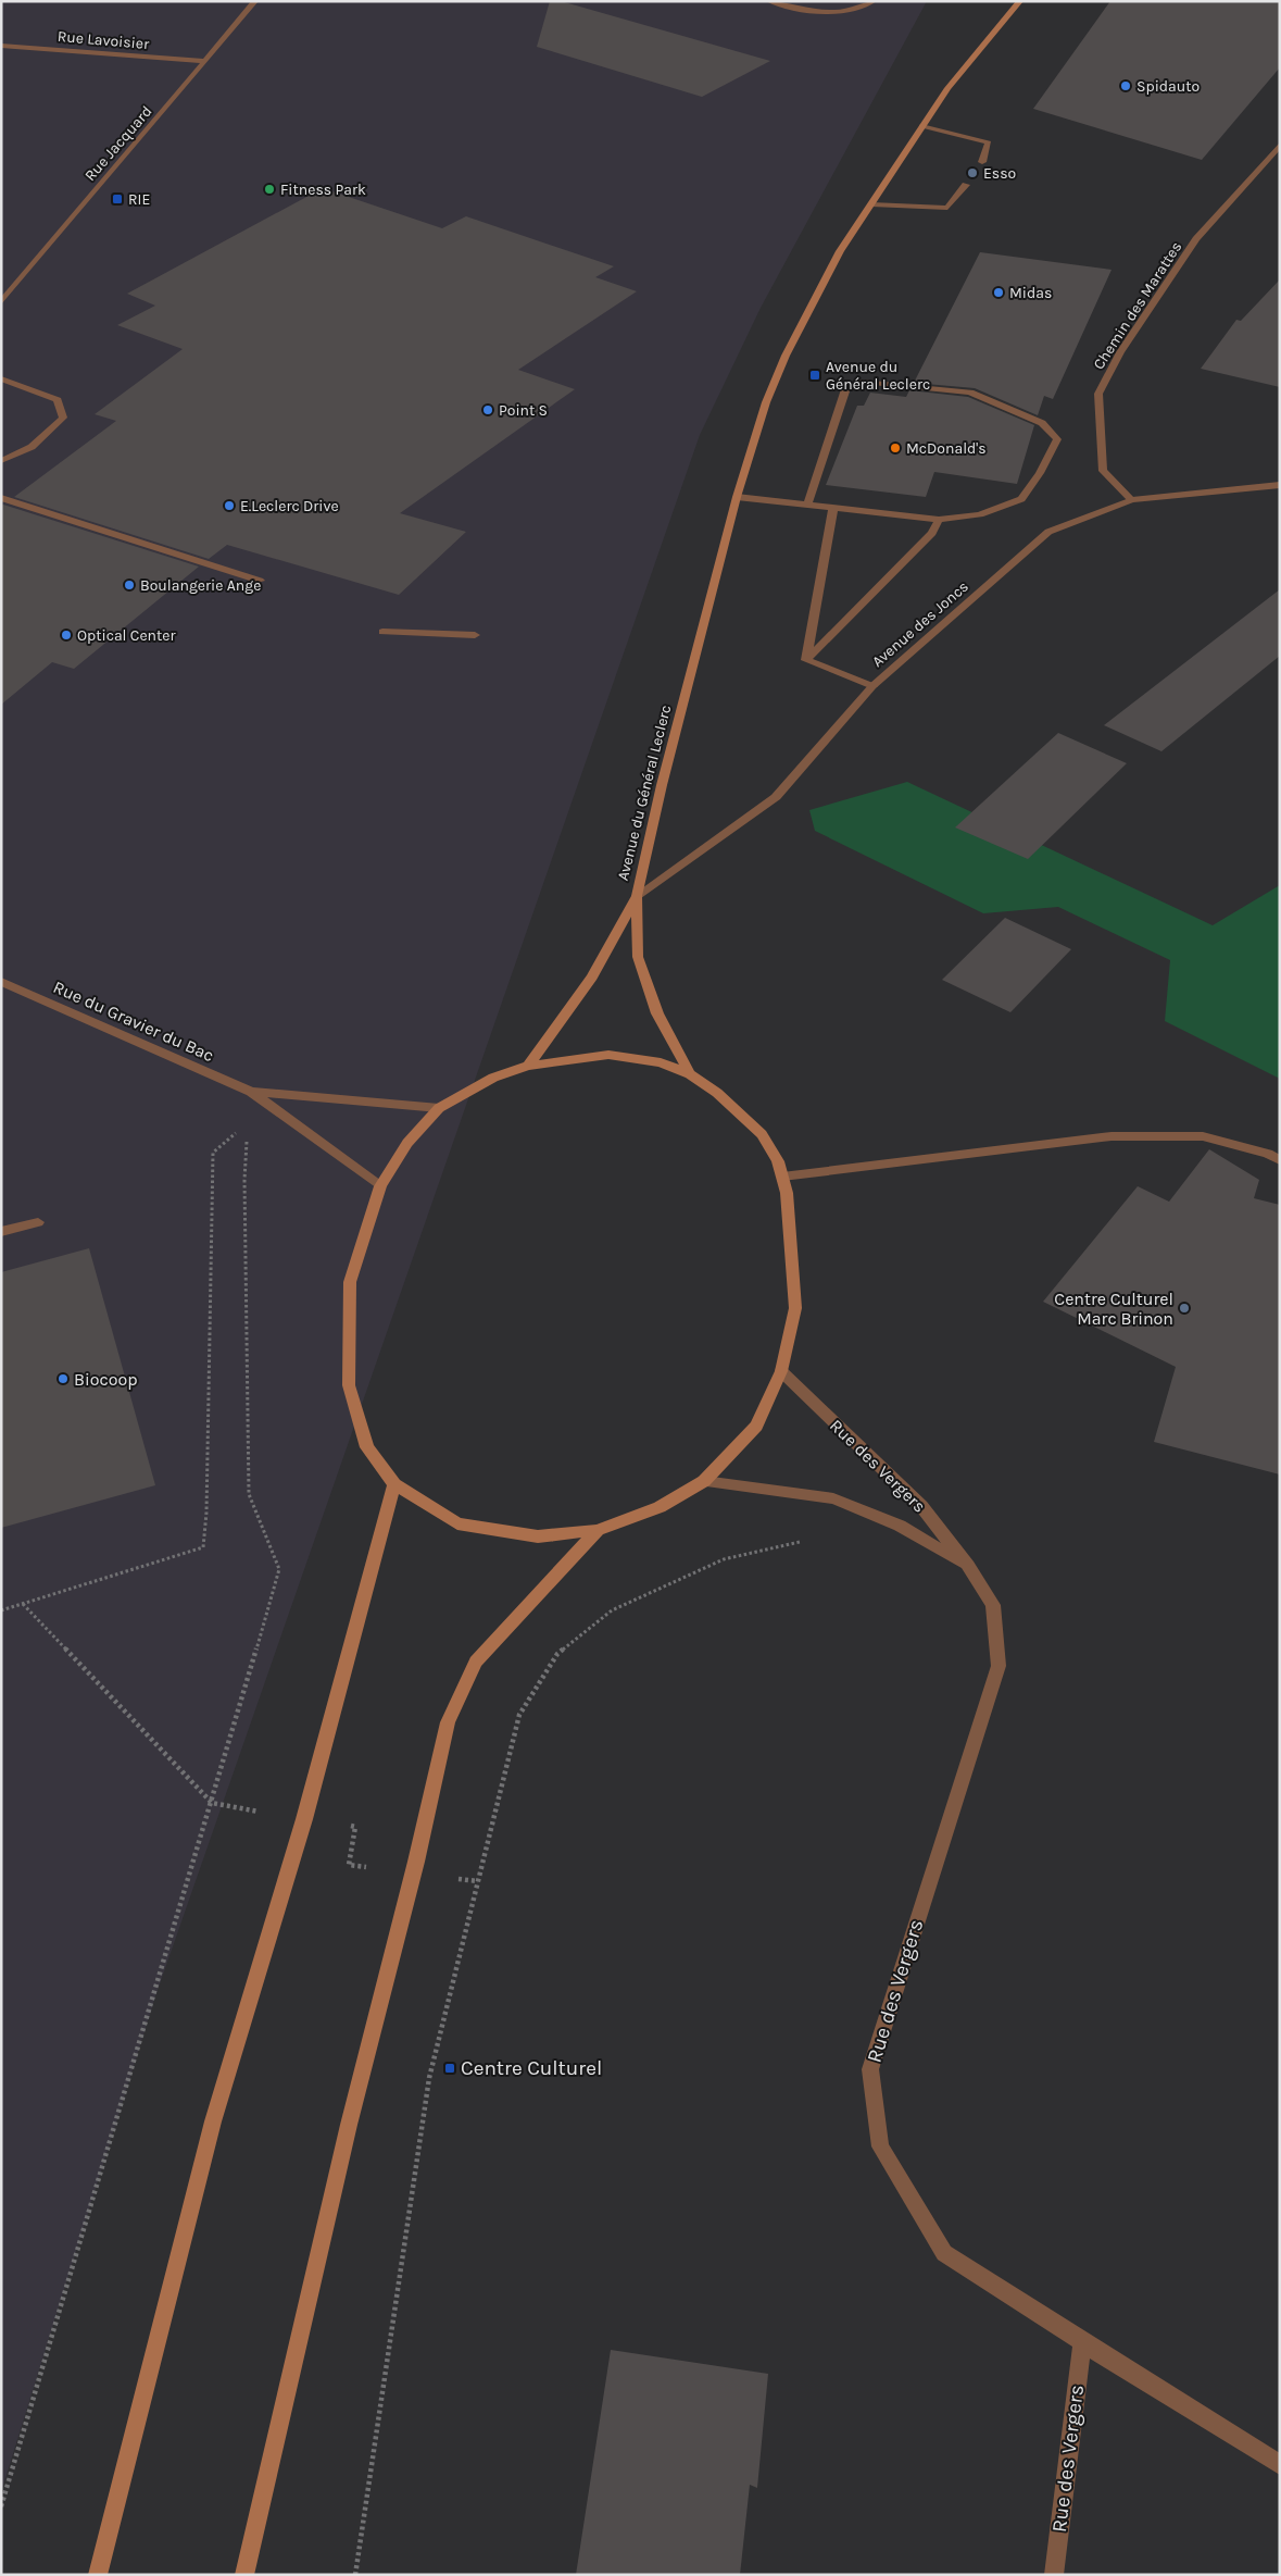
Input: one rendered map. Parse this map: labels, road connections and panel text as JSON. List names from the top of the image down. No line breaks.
{"streets":{"main road":["Avenue du Général Leclerc"],"street":["Rue Lavoisier","Rue Jacquard","Chemin des Marattes","Avenue des Joncs","Rue du Gravier du Bac","Rue des Vergers"]},"crossings":[["Rue Lavoisier","Rue Jacquard"],["Chemin des Marattes","Avenue des Joncs"],["Avenue des Joncs","Avenue du Général Leclerc"]],"places":{"other":["Spidauto","Esso","Fitness Park","Midas","Point S","McDonald's","E.Leclerc Drive","Boulangerie Ange","Optical Center","Centre Culturel Marc Brinon","Biocoop"],"transit":["RIE","Avenue du Général Leclerc","Centre Culturel"]}}
